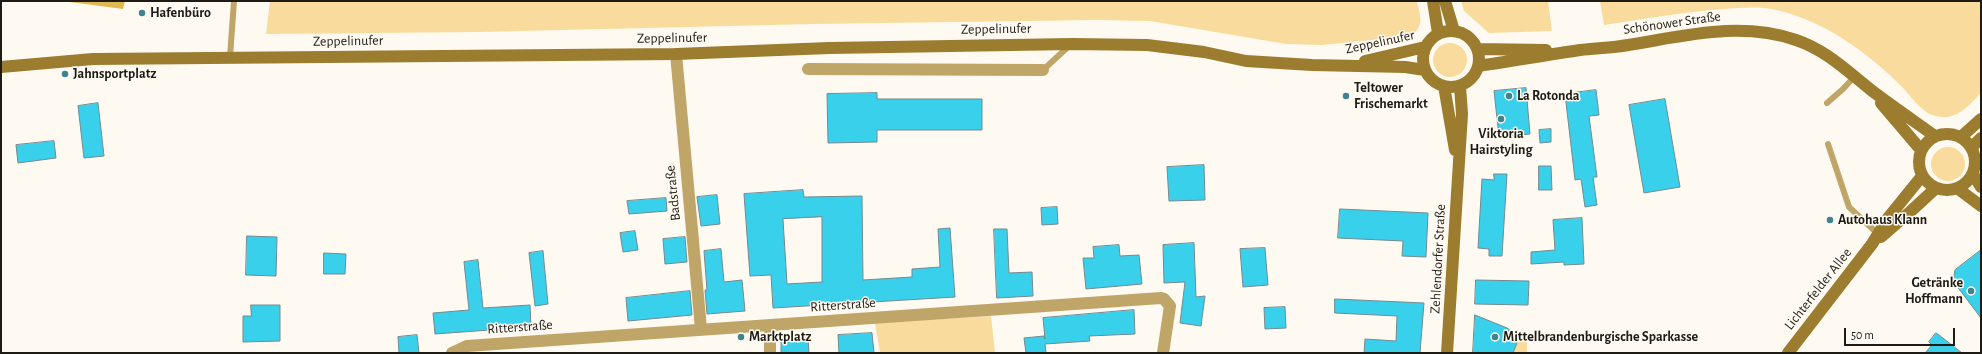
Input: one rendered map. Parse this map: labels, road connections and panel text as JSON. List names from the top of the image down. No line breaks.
{"streets":{"main road":["Schönower Straße","Zeppelinufer","Zehlendorfer Straße","Lichterfelder Allee"],"street":["Badstraße","Ritterstraße"]},"crossings":[["Schönower Straße","Zeppelinufer"],["Schönower Straße","Zehlendorfer Straße"],["Schönower Straße","Lichterfelder Allee"],["Zeppelinufer","Badstraße"],["Zeppelinufer","Zehlendorfer Straße"],["Badstraße","Ritterstraße"]],"places":["Hafenbüro","Jahnsportplatz","Teltower Frischemarkt","La Rotonda","Viktoria Hairstyling","Autohaus Klann","Getränke Hoffmann","Marktplatz","Mittelbrandenburgische Sparkasse"],"scale_bar":"50 m"}
